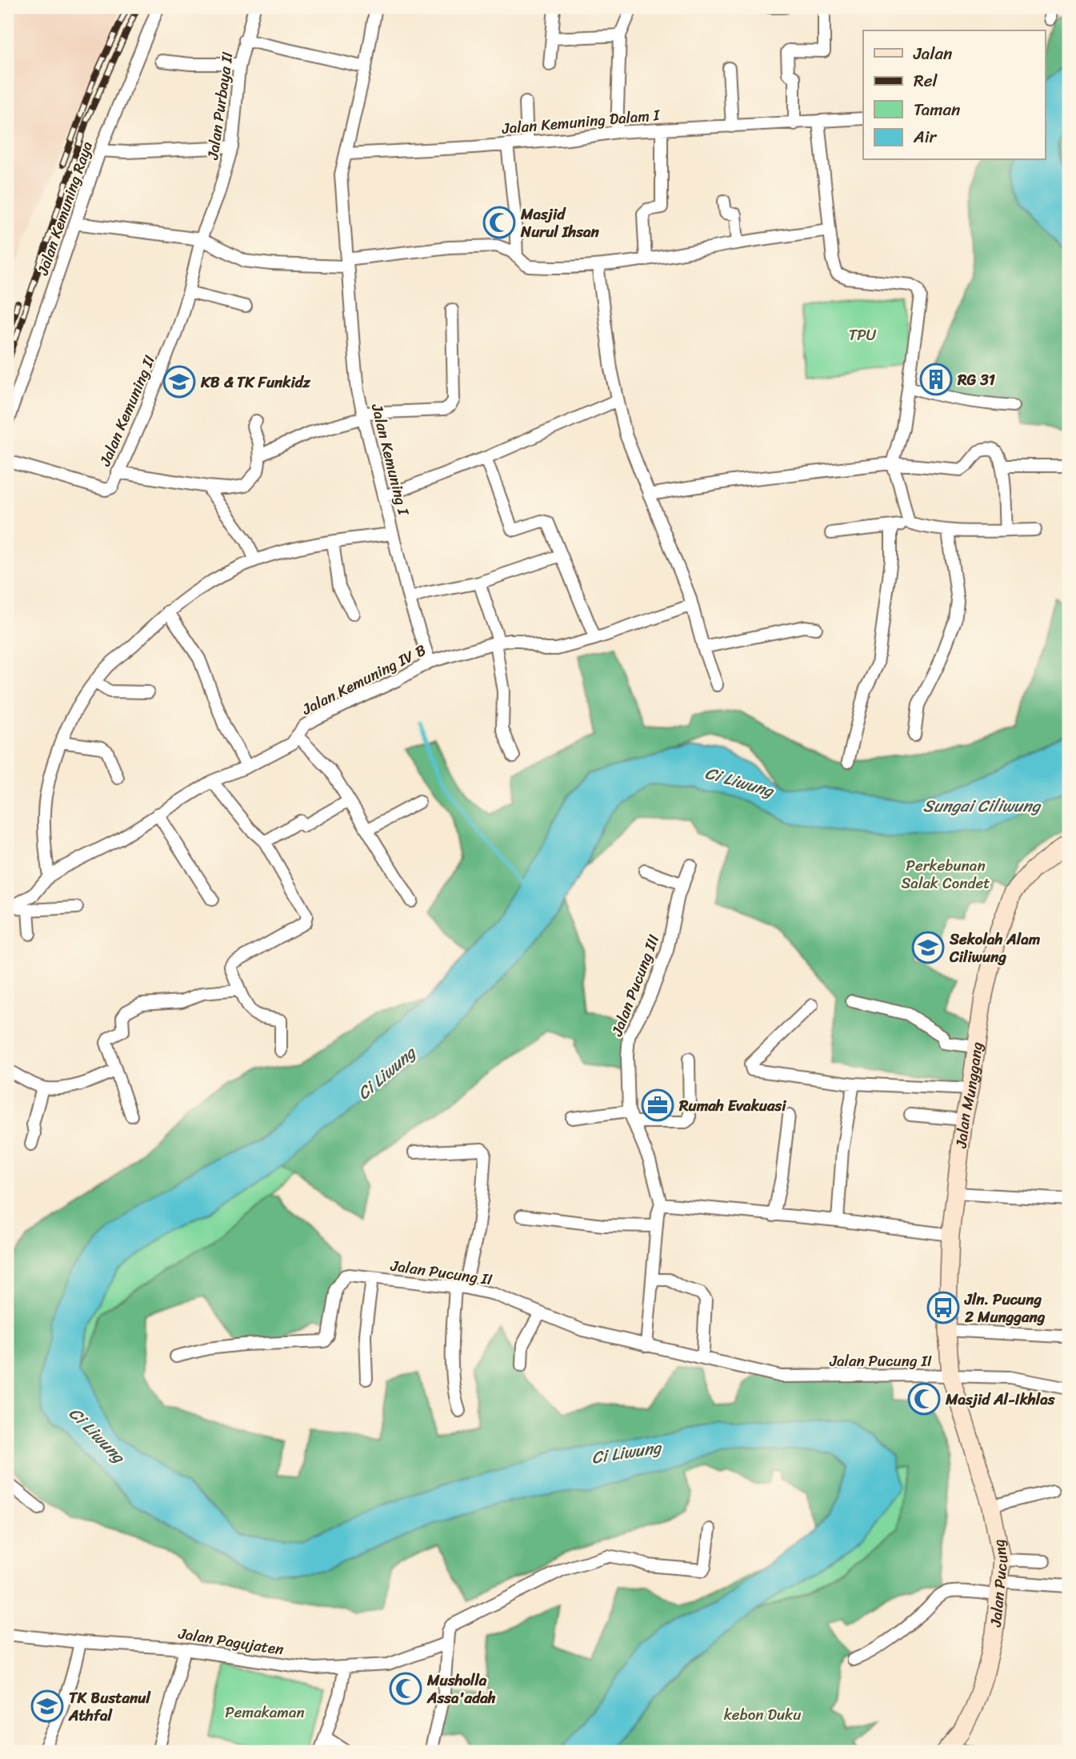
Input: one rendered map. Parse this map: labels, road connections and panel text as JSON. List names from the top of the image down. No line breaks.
{"streets":{"street":["Jalan Purbaya II","Jalan Kemuning Dalam I","Jalan Kemuning Raya","Jalan Kemuning II","Jalan Kemuning I","Jalan Kemuning IV B","Jalan Pucung III","Jalan Munggang","Jalan Pucung II","Jalan Pucung","Jalan Pagujaten"]},"crossings":[["Jalan Purbaya II","Jalan Kemuning II"],["Jalan Kemuning Dalam I","Jalan Kemuning I"],["Jalan Kemuning I","Jalan Kemuning IV B"],["Jalan Munggang","Jalan Pucung II"],["Jalan Munggang","Jalan Pucung"],["Jalan Pucung II","Jalan Pucung"]],"water":["Ci Liwung","Sungai Ciliwung"],"parks":["TPU","Perkebunan Salak Condet","Pemakaman","kebon Duku"],"places":{"mosque":["Masjid Nurul Ihsan","Masjid Al-Ikhlas","Musholla Assa'adah"],"building":["RG 31"],"school or university":["KB & TK Funkidz","Sekolah Alam Ciliwung","TK Bustanul Athfal"],"office":["Rumah Evakuasi"],"bus stop":["Jln. Pucung 2 Munggang"]},"legend":["Jalan","Rel","Taman","Air"]}
